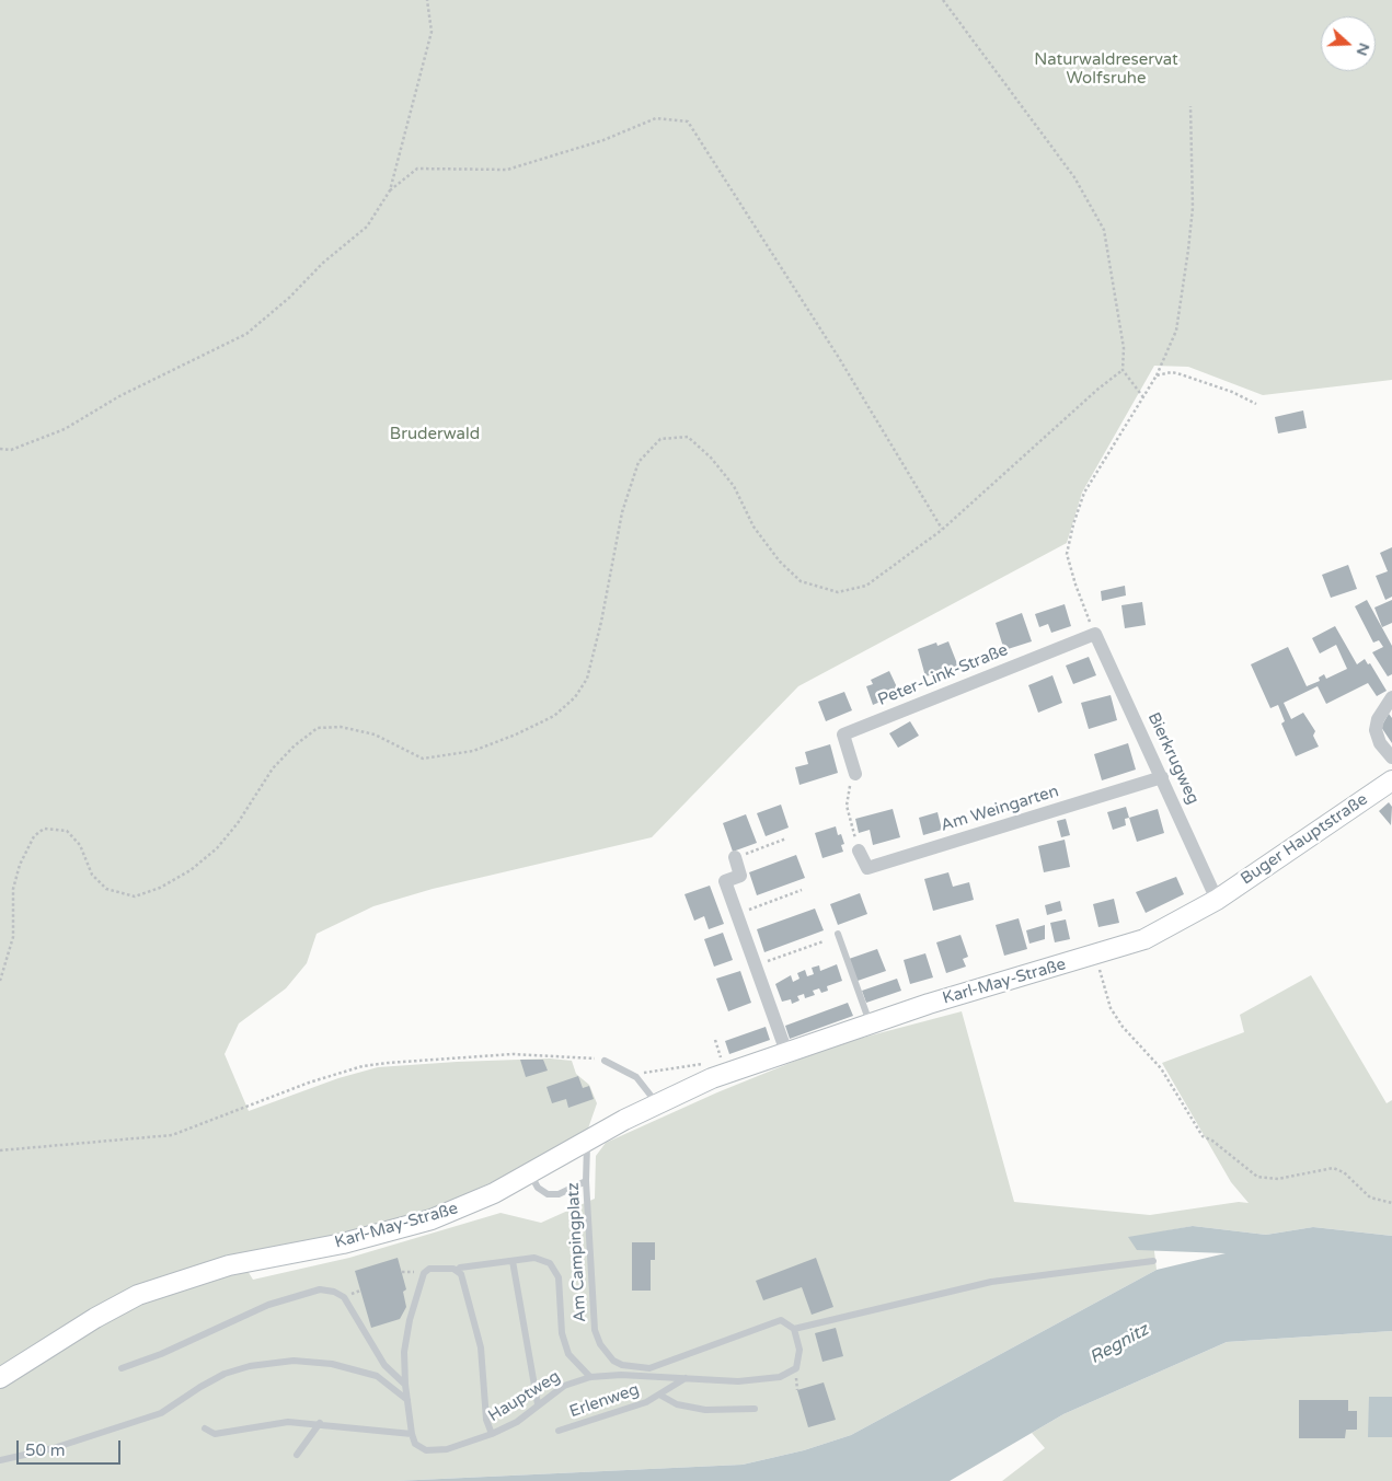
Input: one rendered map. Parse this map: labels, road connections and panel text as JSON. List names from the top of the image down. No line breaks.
{"streets":{"street":["Peter-Link-Straße","Bierkrugweg","Am Weingarten","Buger Hauptstraße","Karl-May-Straße"],"lane":["Am Campingplatz","Hauptweg","Erlenweg"]},"crossings":[["Peter-Link-Straße","Bierkrugweg"],["Bierkrugweg","Am Weingarten"],["Bierkrugweg","Buger Hauptstraße"],["Bierkrugweg","Karl-May-Straße"],["Buger Hauptstraße","Karl-May-Straße"],["Karl-May-Straße","Am Campingplatz"],["Am Campingplatz","Hauptweg"],["Hauptweg","Erlenweg"]],"water":["Regnitz"],"parks":["Naturwaldreservat Wolfsruhe","Bruderwald"],"scale_bar":"50 m","north":"right"}
